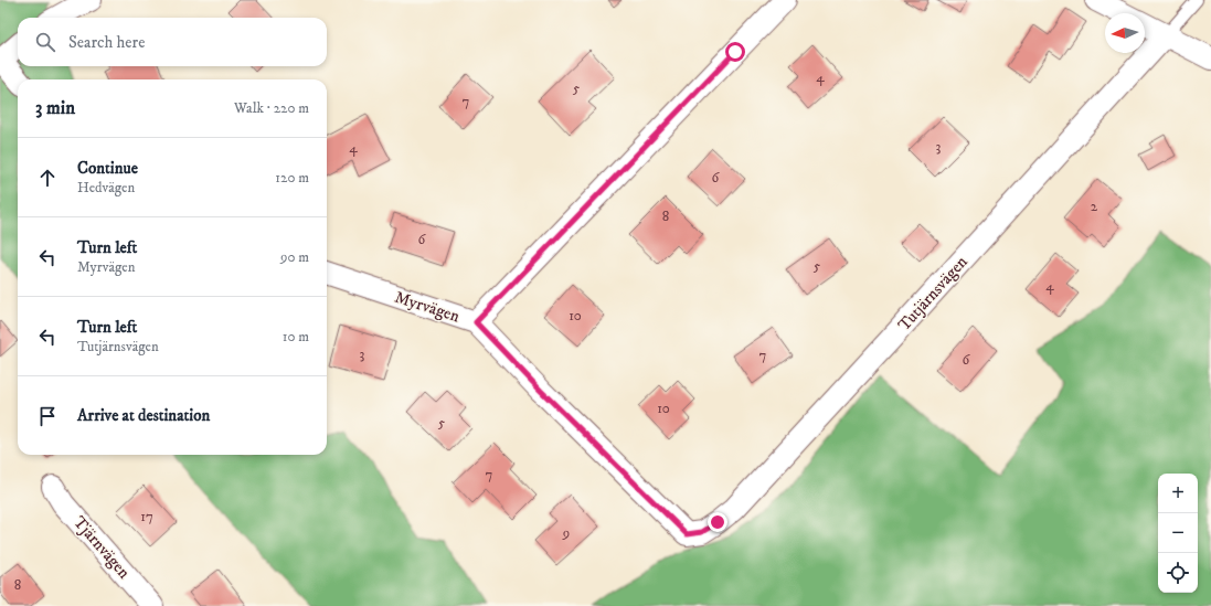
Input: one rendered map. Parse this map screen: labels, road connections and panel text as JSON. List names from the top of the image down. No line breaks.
{"streets":{"street":["Tutjärnsvägen","Myrvägen","Tjärnvägen"]},"crossings":[["Tutjärnsvägen","Myrvägen"]],"house_numbers":["4","5","7","3","4","6","2","8","6","5","4","10","3","7","6","10","5","7","17","9","8"],"north":"left","page":{"search":"Search here","heading":["3 min","Walk · 220 m"],"list":[["Continue","Hedvägen","120 m"],["Turn left","Myrvägen","90 m"],["Turn left","Tutjärnsvägen","10 m"],"Arrive at destination"],"map_buttons":["+","−"]}}
